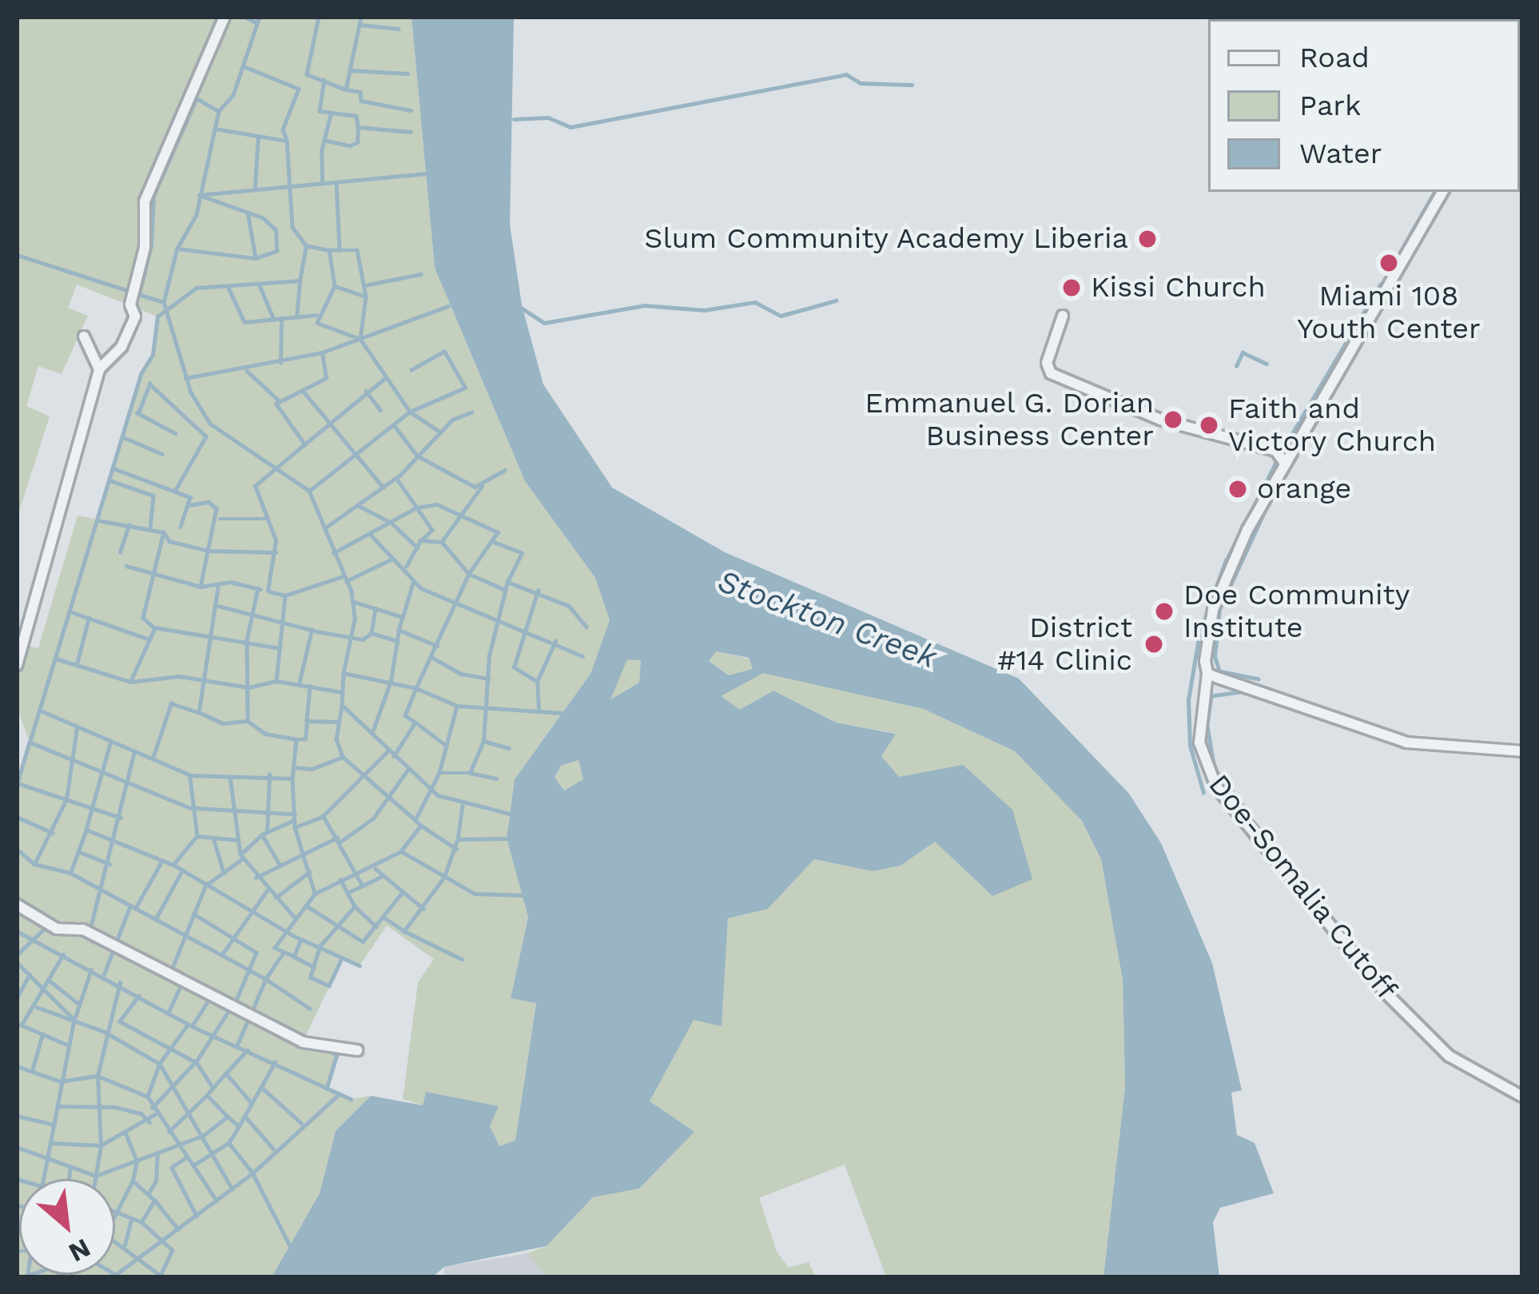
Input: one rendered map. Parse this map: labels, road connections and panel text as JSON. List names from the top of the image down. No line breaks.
{"streets":{"street":["Doe-Somalia Cutoff"]},"water":["Stockton Creek"],"places":["Slum Community Academy Liberia","Miami 108 Youth Center","Kissi Church","Emmanuel G. Dorian Business Center","Faith and Victory Church","orange","Doe Community Institute","District #14 Clinic"],"legend":["Road","Park","Water"],"north":"bottom right"}
